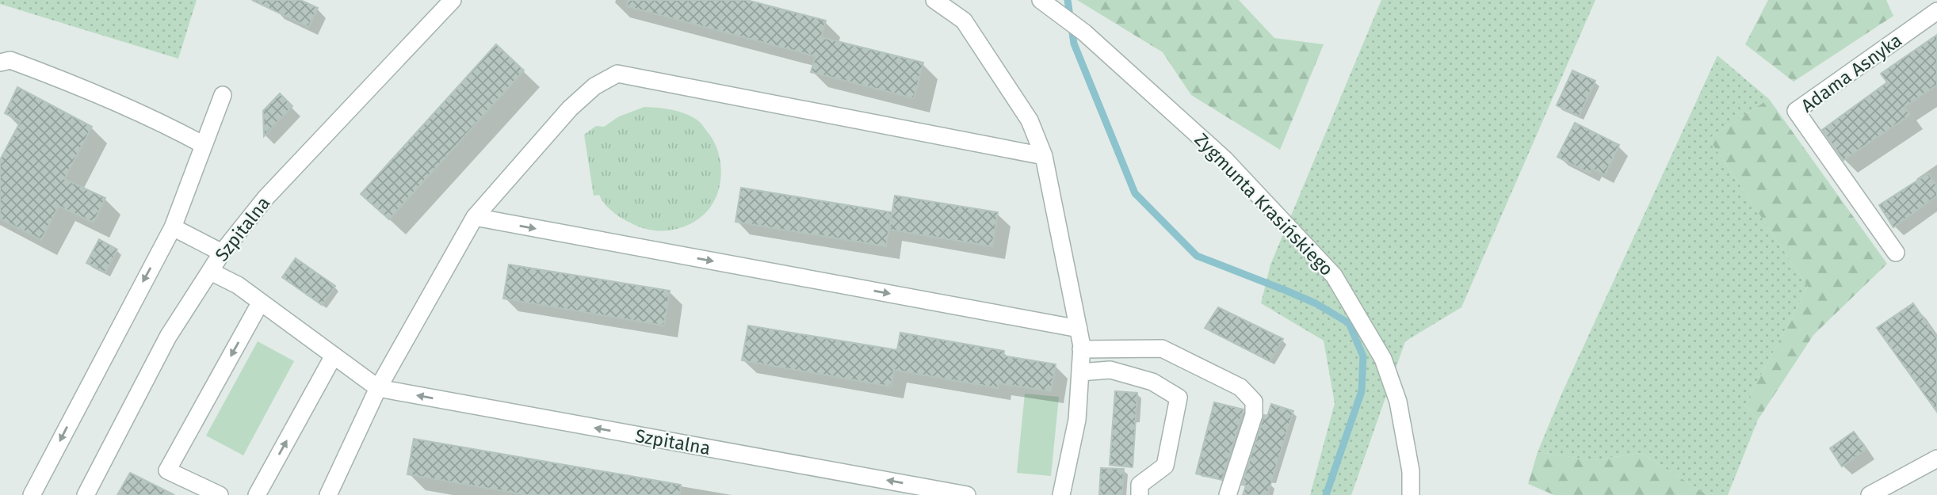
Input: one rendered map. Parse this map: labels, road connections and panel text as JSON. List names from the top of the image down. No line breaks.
{"streets":{"street":["Adama Asnyka","Zygmunta Krasińskiego","Szpitalna"]},"one_way":["Szpitalna"]}
